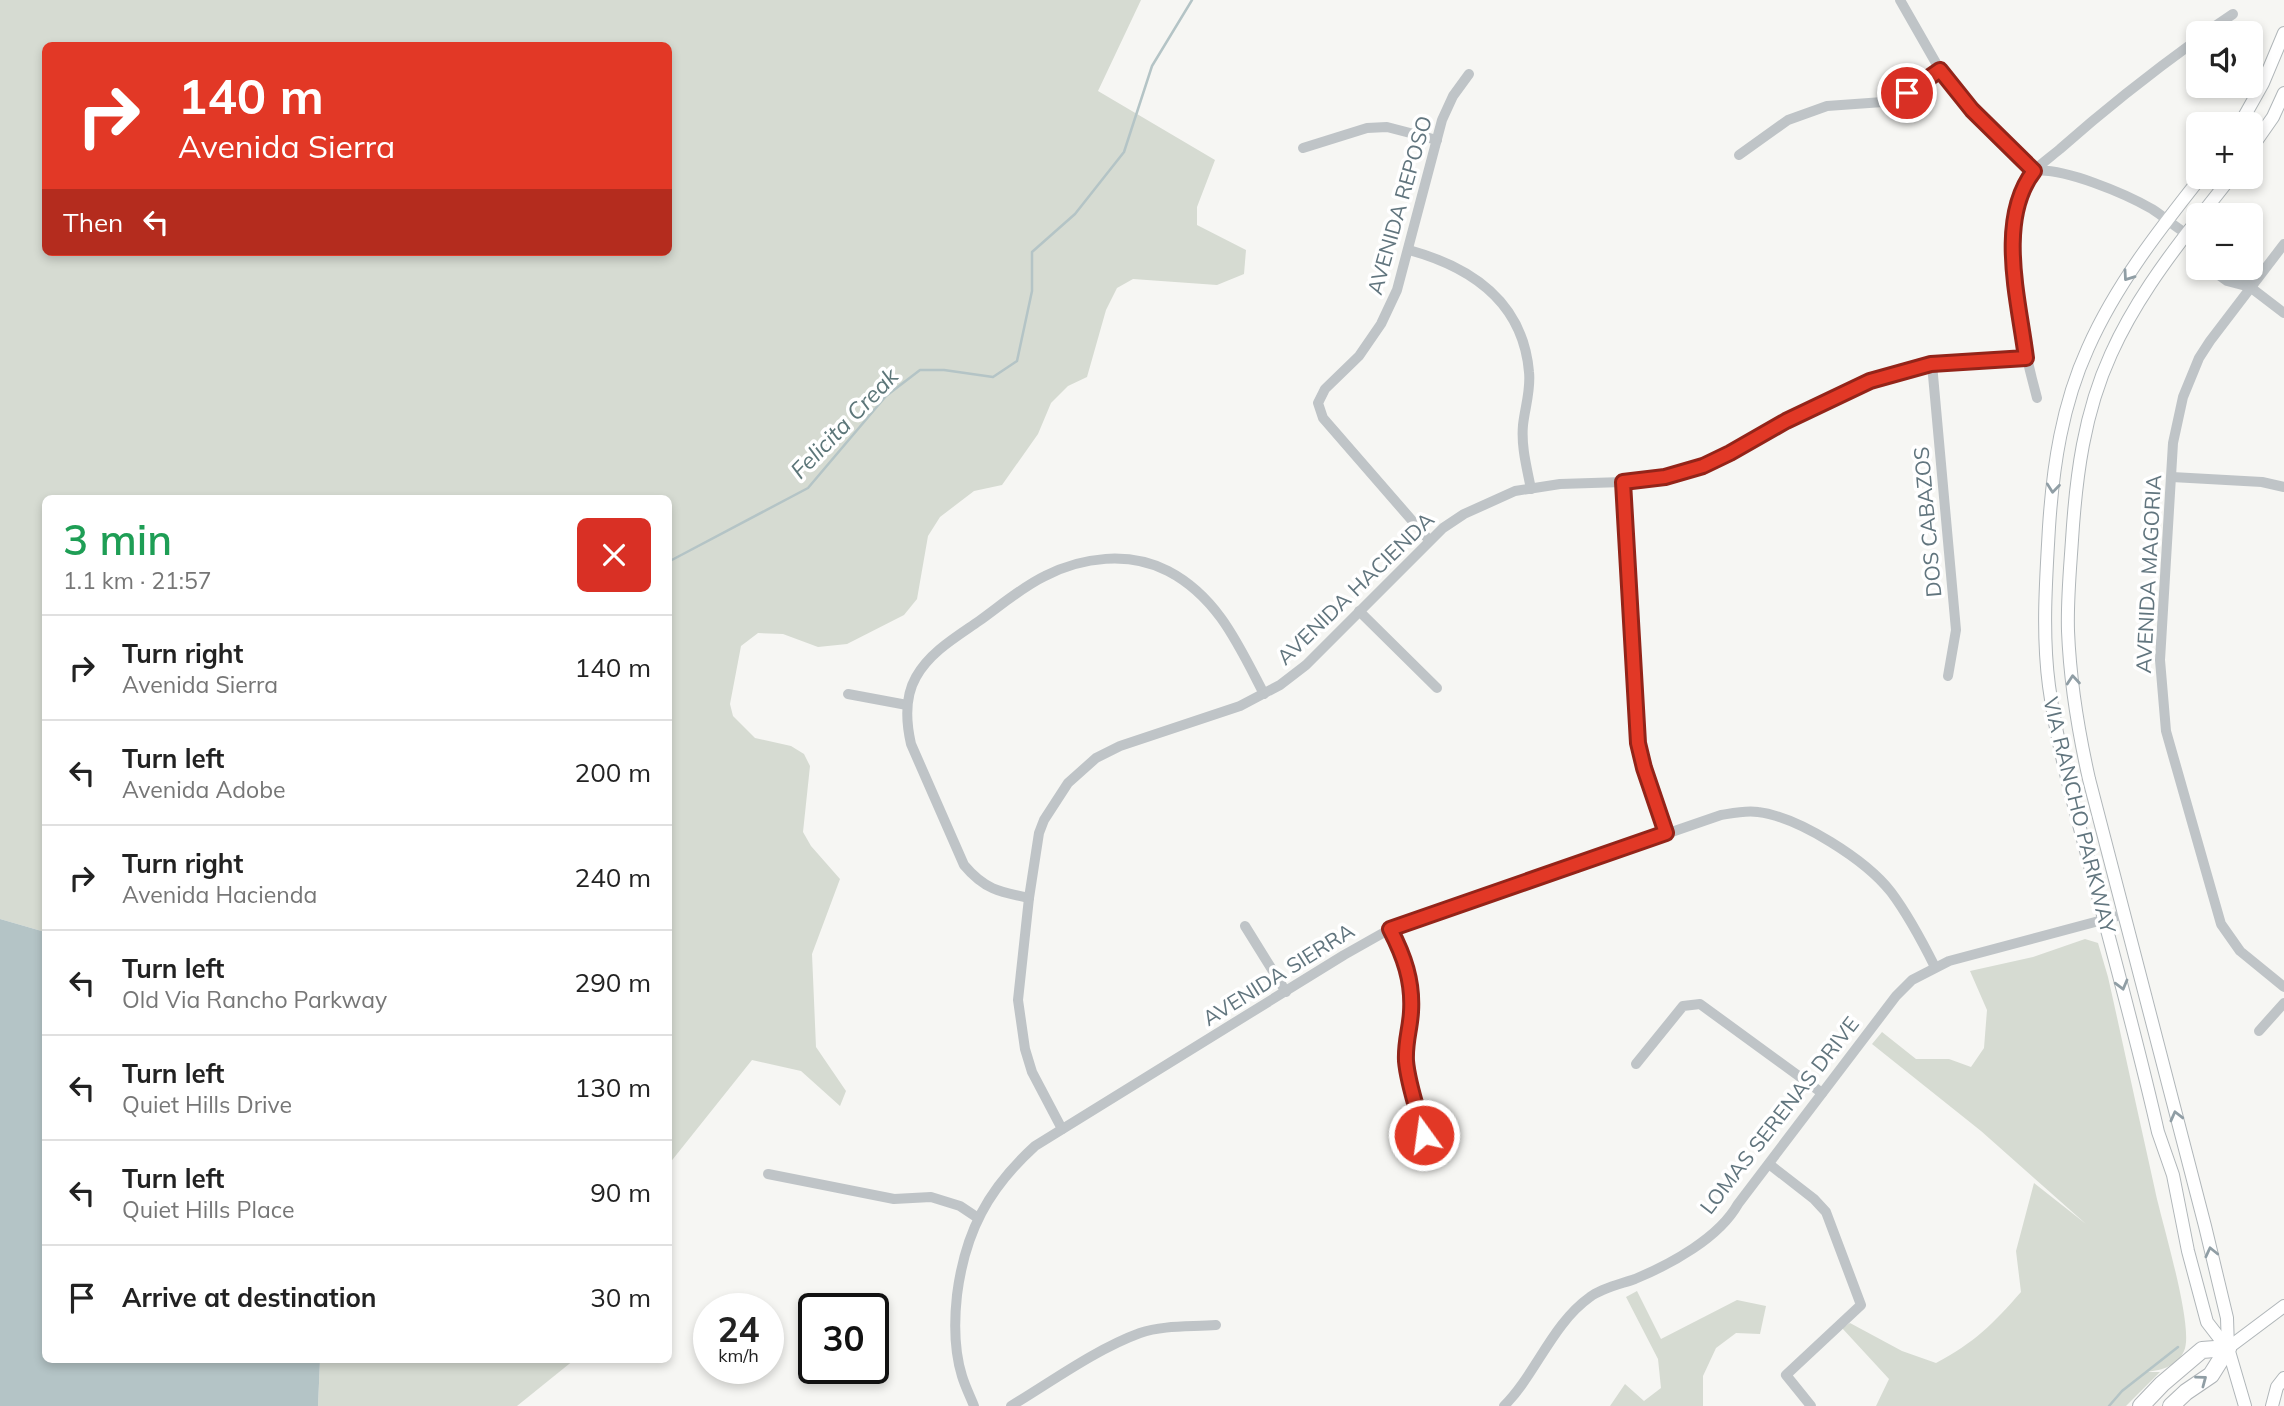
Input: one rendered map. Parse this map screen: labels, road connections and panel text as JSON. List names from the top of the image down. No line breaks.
{"streets":{"main road":["VIA RANCHO PARKWAY"],"street":["AVENIDA REPOSO","DOS CABAZOS","AVENIDA MAGORIA","AVENIDA HACIENDA","AVENIDA SIERRA","LOMAS SERENAS DRIVE"]},"crossings":[["AVENIDA REPOSO","AVENIDA HACIENDA"],["DOS CABAZOS","AVENIDA HACIENDA"],["AVENIDA HACIENDA","AVENIDA SIERRA"],["VIA RANCHO PARKWAY","LOMAS SERENAS DRIVE"],["AVENIDA SIERRA","LOMAS SERENAS DRIVE"]],"water":["Felicita Creak"],"page":{"map_buttons":["+","−"],"turn":["140 m","Avenida Sierra"],"then":"Then","heading":["3 min","1.1 km · 21:57"],"list":[{"name":"Turn right","note":"Avenida Sierra","value":"140 m"},{"name":"Turn left","note":"Avenida Adobe","value":"200 m"},{"name":"Turn right","note":"Avenida Hacienda","value":"240 m"},{"name":"Turn left","note":"Old Via Rancho Parkway","value":"290 m"},{"name":"Turn left","note":"Quiet Hills Drive","value":"130 m"},{"name":"Turn left","note":"Quiet Hills Place","value":"90 m"},{"name":"Arrive at destination","value":"30 m"}],"speed":"24 km/h","limit":"30"}}
